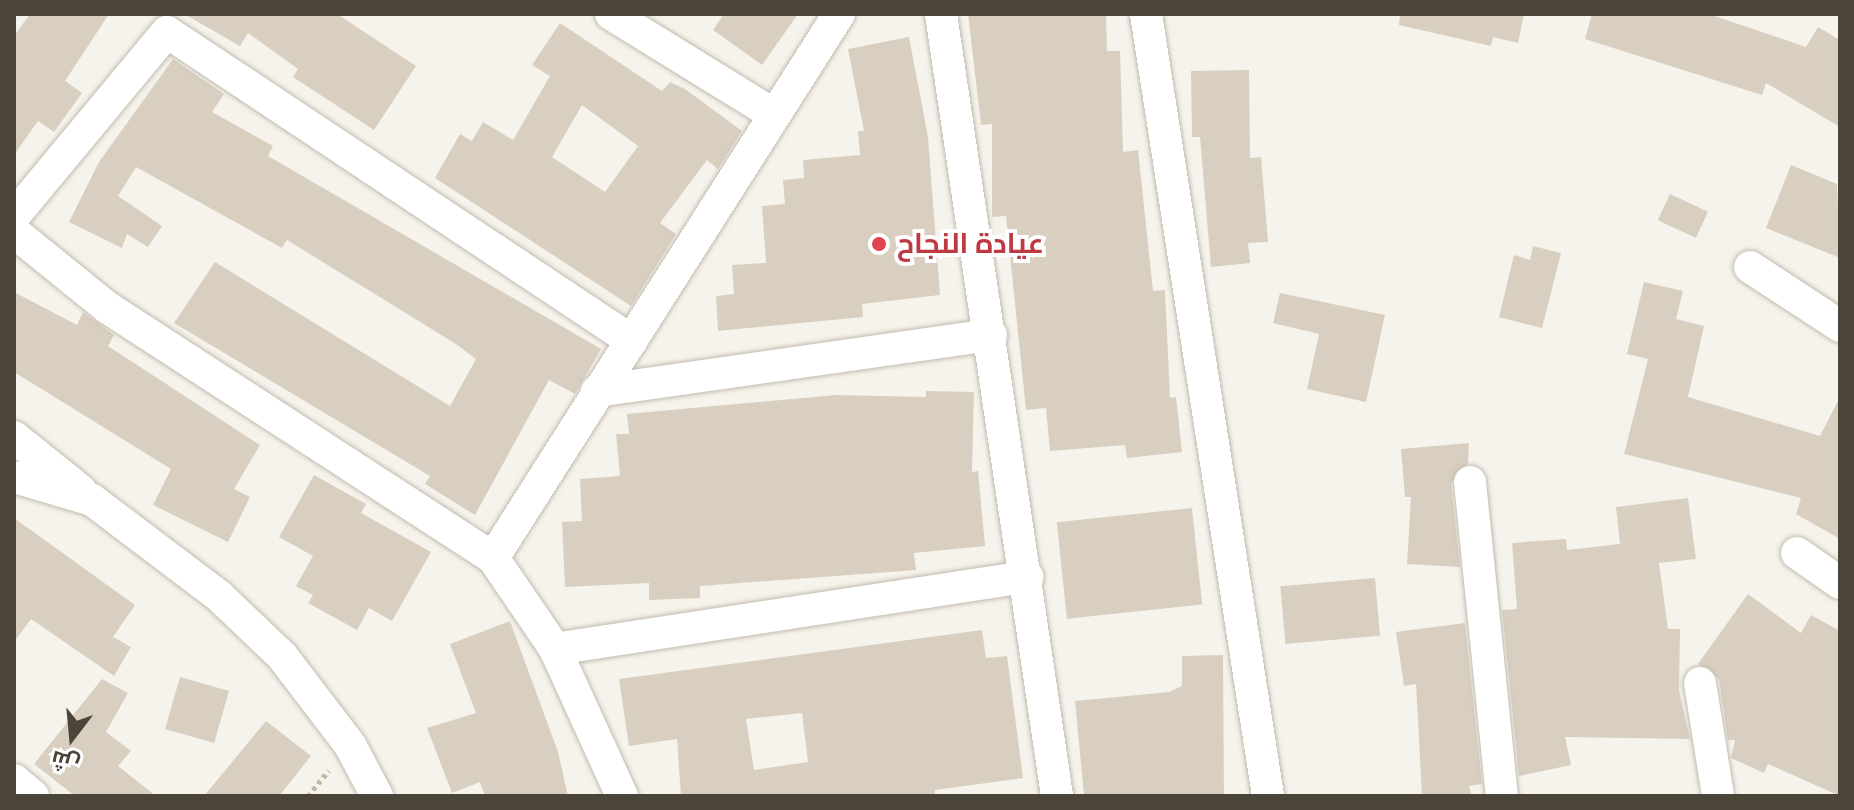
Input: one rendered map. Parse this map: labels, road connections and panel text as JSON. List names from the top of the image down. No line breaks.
{"places":["عيادة النجاح"],"north":"bottom"}
